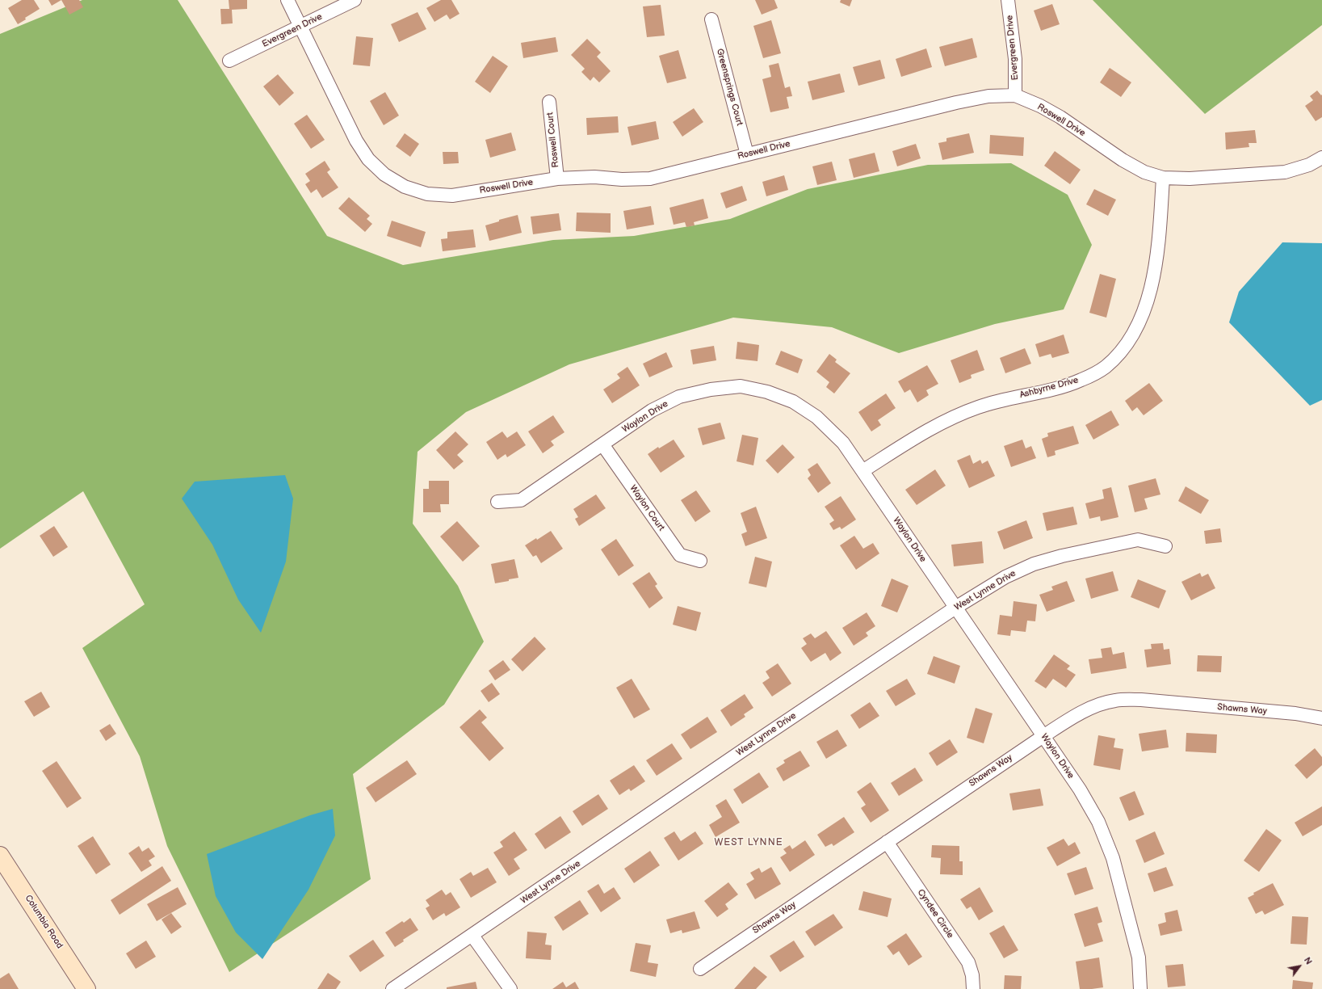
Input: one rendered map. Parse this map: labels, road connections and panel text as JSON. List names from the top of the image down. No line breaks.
{"streets":{"main road":["Columbia Road"],"street":["Evergreen Drive","Greensprings Court","Roswell Drive","Roswell Court","Ashbyrne Drive","Waylon Drive","Waylon Court","West Lynne Drive","Shawns Way","Cyndee Circle"]},"crossings":[["Evergreen Drive","Roswell Drive"],["Greensprings Court","Roswell Drive"],["Roswell Drive","Roswell Court"],["Roswell Drive","Ashbyrne Drive"],["Ashbyrne Drive","Waylon Drive"],["Waylon Drive","Waylon Court"],["Waylon Drive","West Lynne Drive"],["Waylon Drive","Shawns Way"],["Shawns Way","Cyndee Circle"]],"districts":["WEST LYNNE"],"north":"top right"}
